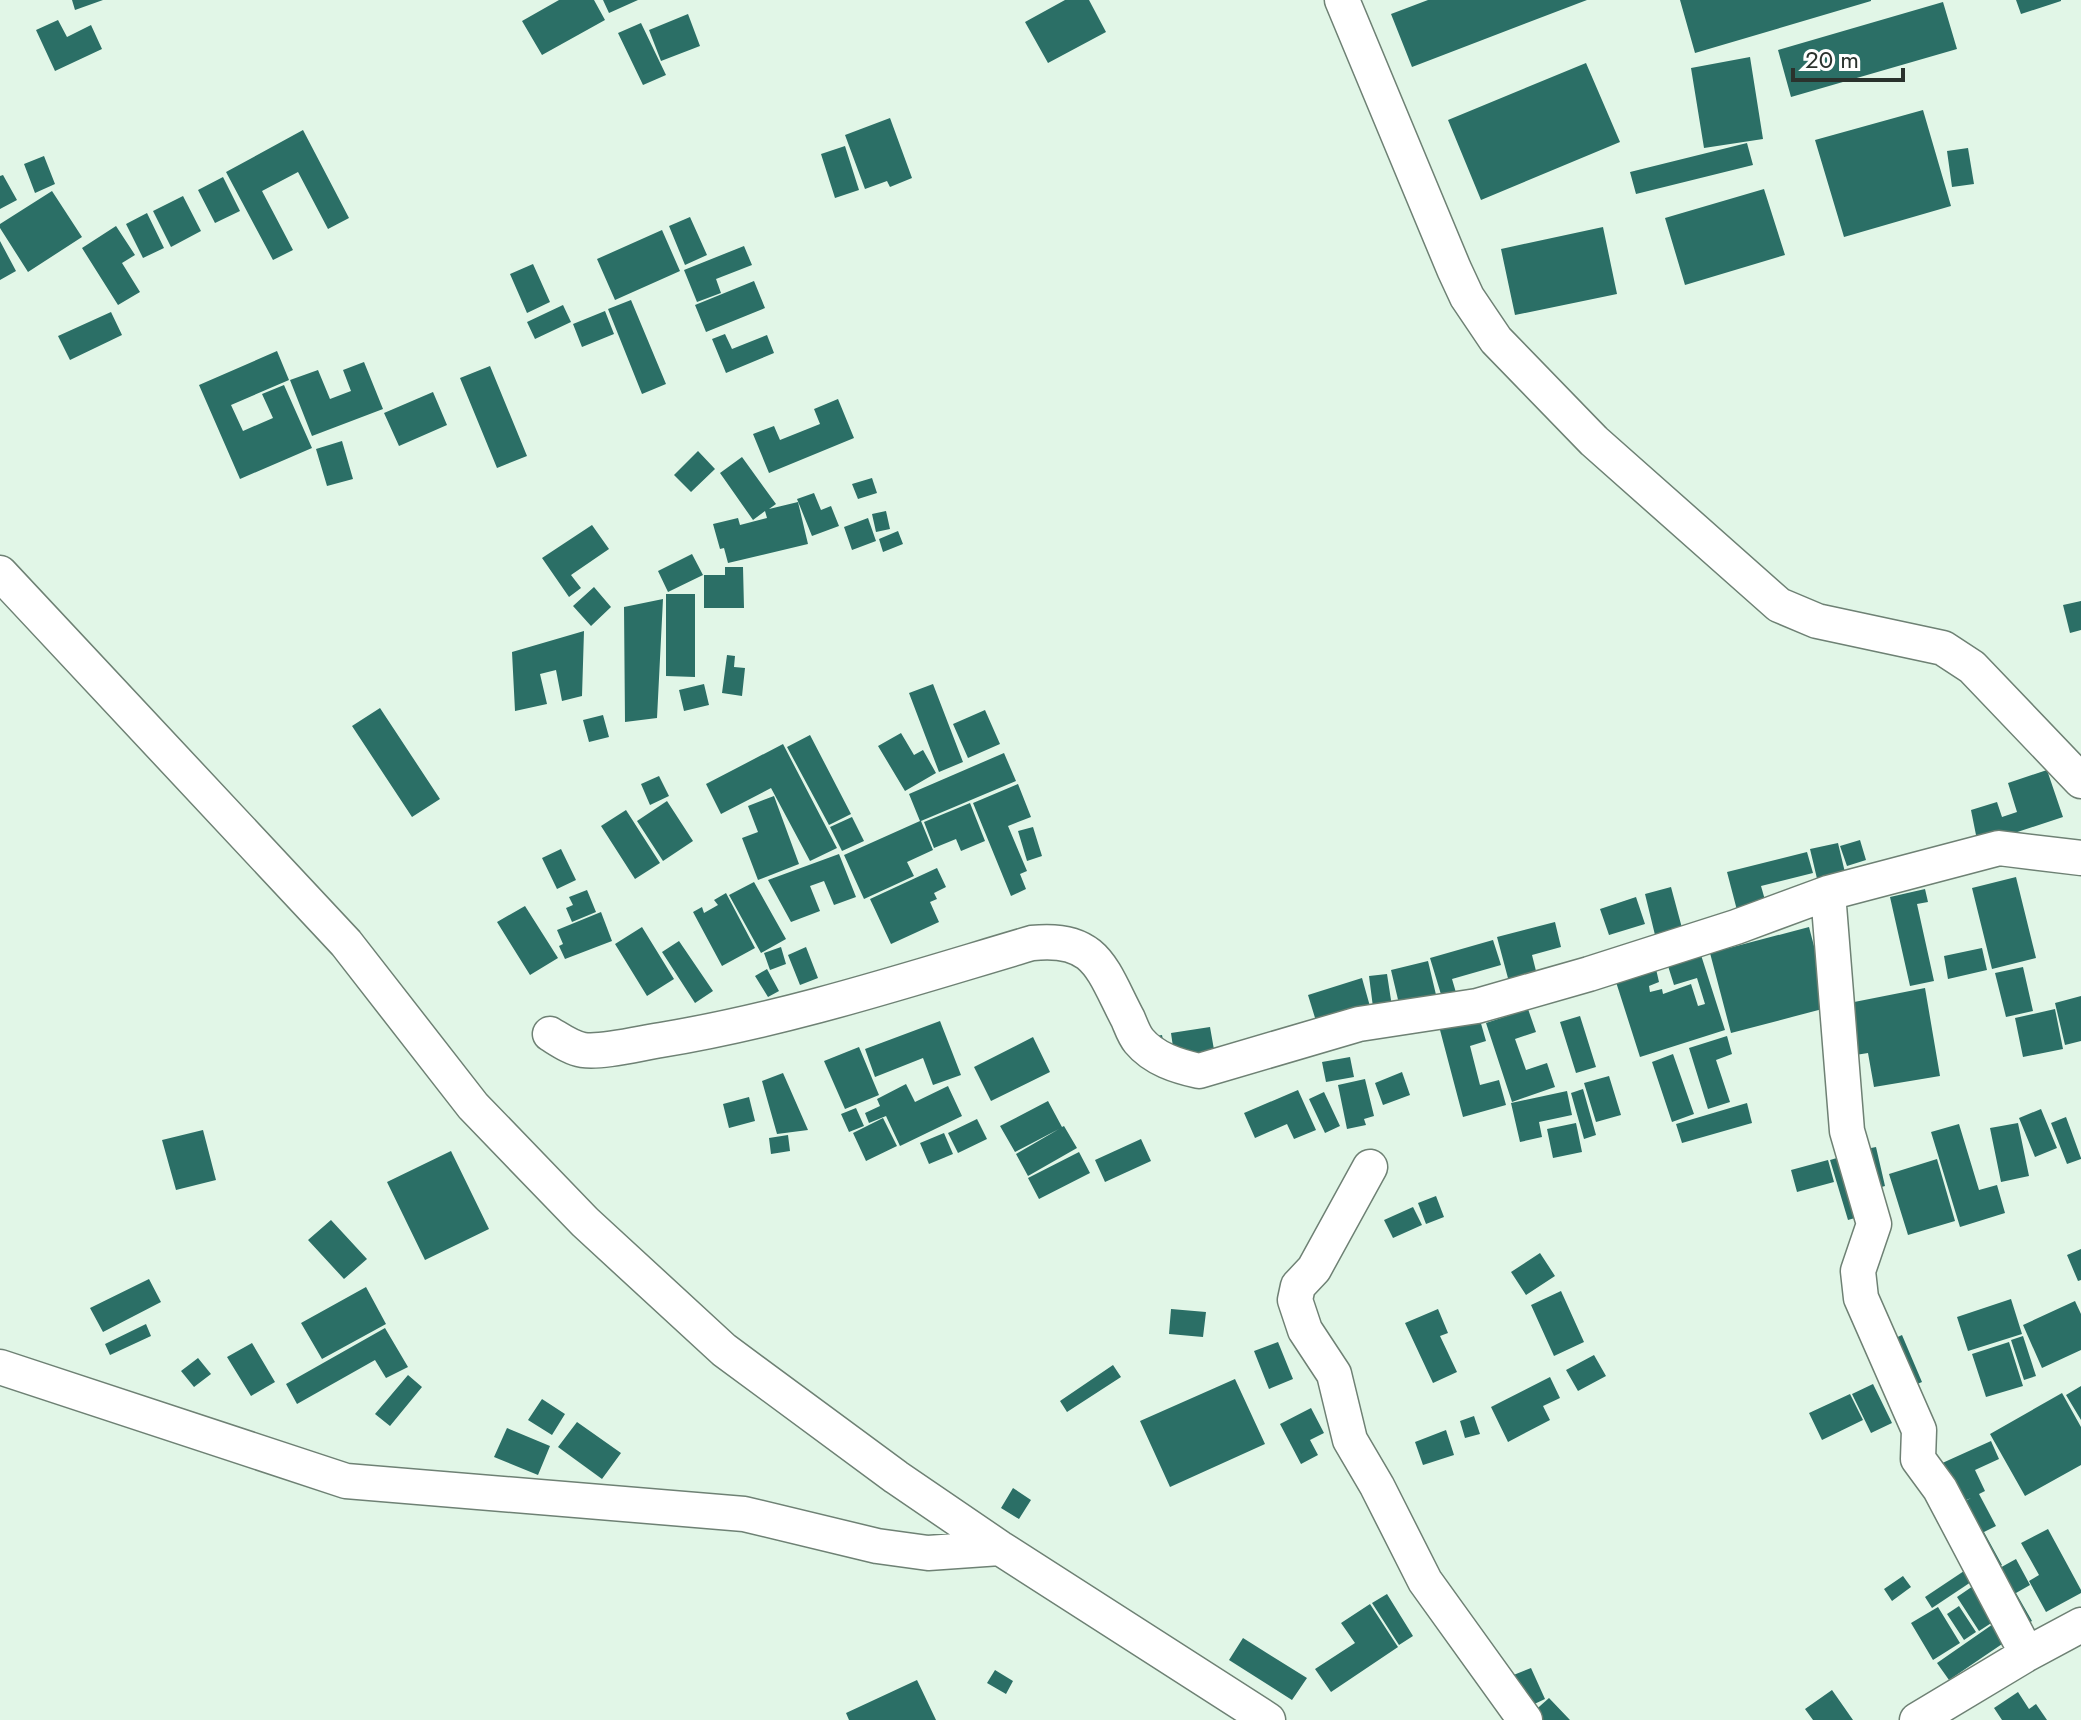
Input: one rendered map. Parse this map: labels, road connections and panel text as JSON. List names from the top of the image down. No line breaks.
{"scale_bar":"20 m"}
